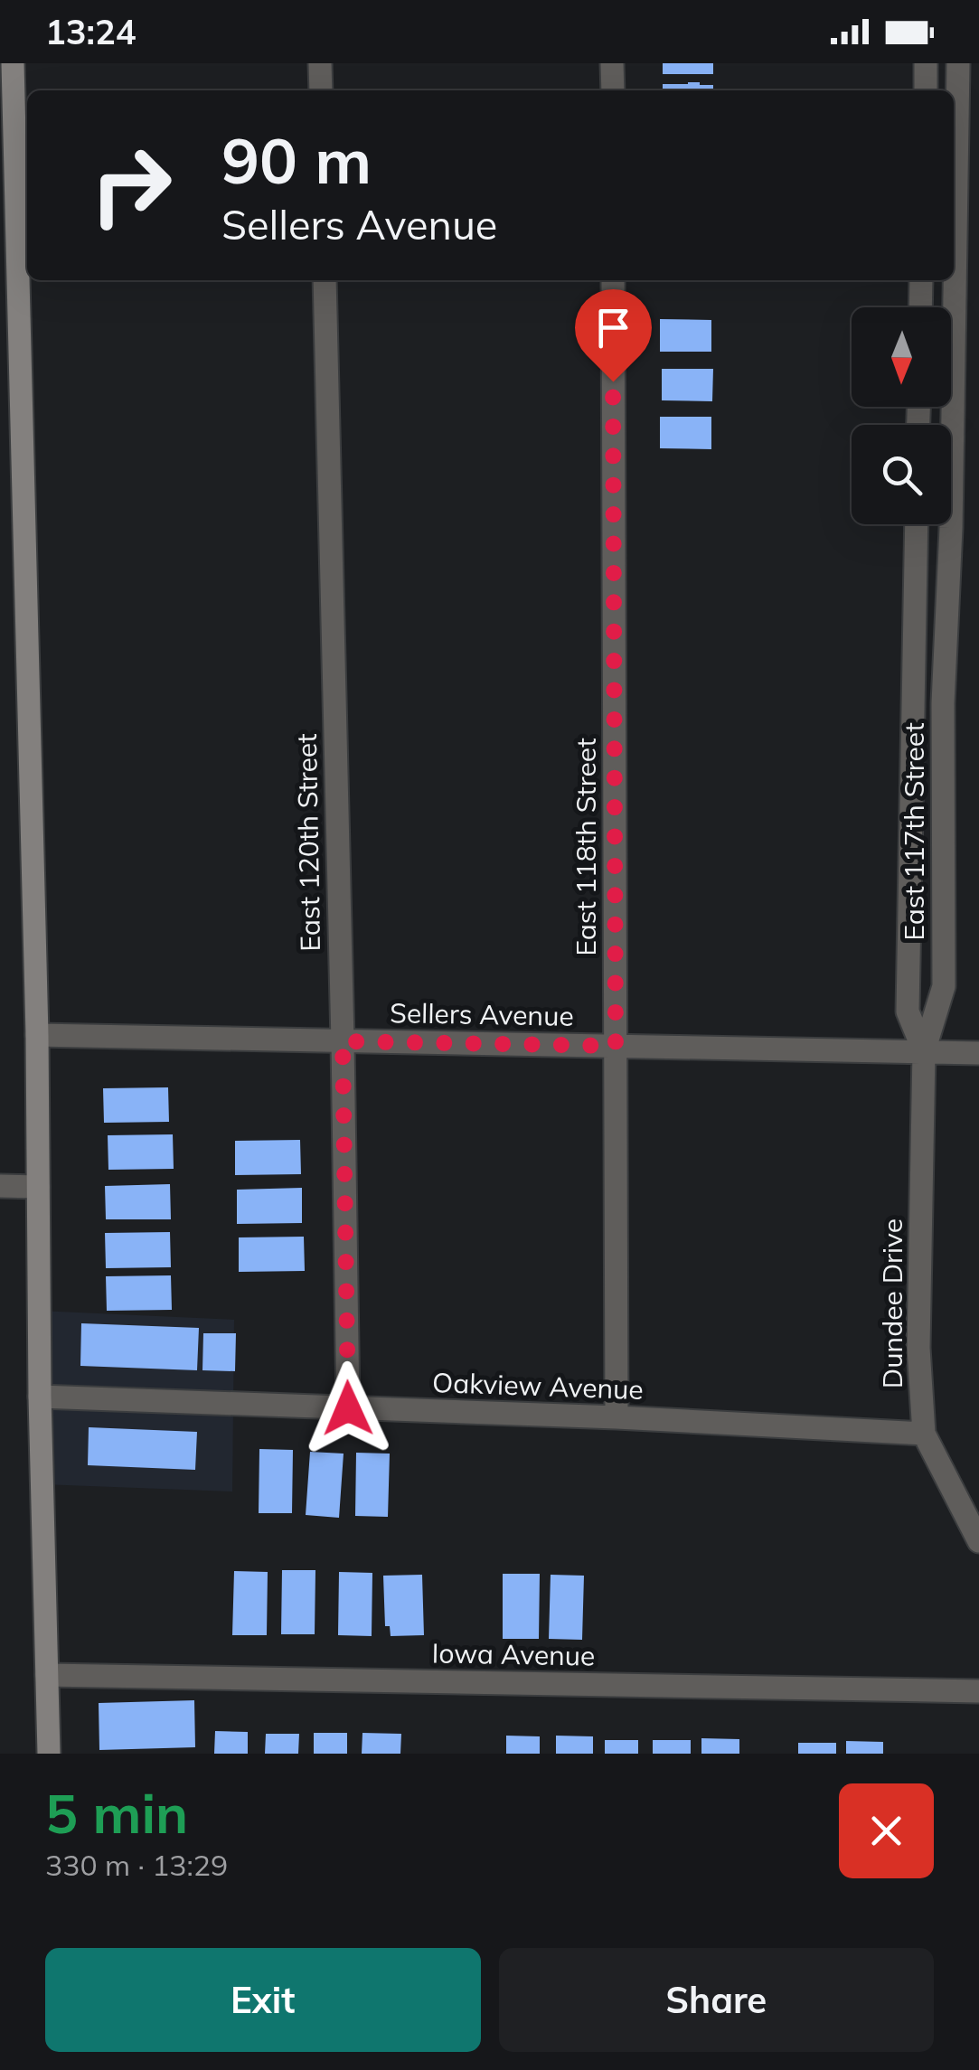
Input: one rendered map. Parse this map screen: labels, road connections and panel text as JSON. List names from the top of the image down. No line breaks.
{"streets":{"street":["East 117th Street","East 120th Street","East 118th Street","Sellers Avenue","Dundee Drive","Oakview Avenue","Iowa Avenue"]},"crossings":[["East 117th Street","Sellers Avenue"],["East 117th Street","Dundee Drive"],["East 120th Street","Sellers Avenue"],["East 120th Street","Oakview Avenue"],["East 118th Street","Sellers Avenue"],["East 118th Street","Oakview Avenue"],["Sellers Avenue","Dundee Drive"],["Dundee Drive","Oakview Avenue"]],"north":"bottom","page":{"status":"13:24","turn":["90 m","Sellers Avenue"],"heading":["5 min","330 m · 13:29"],"buttons":["Exit","Share"]}}
